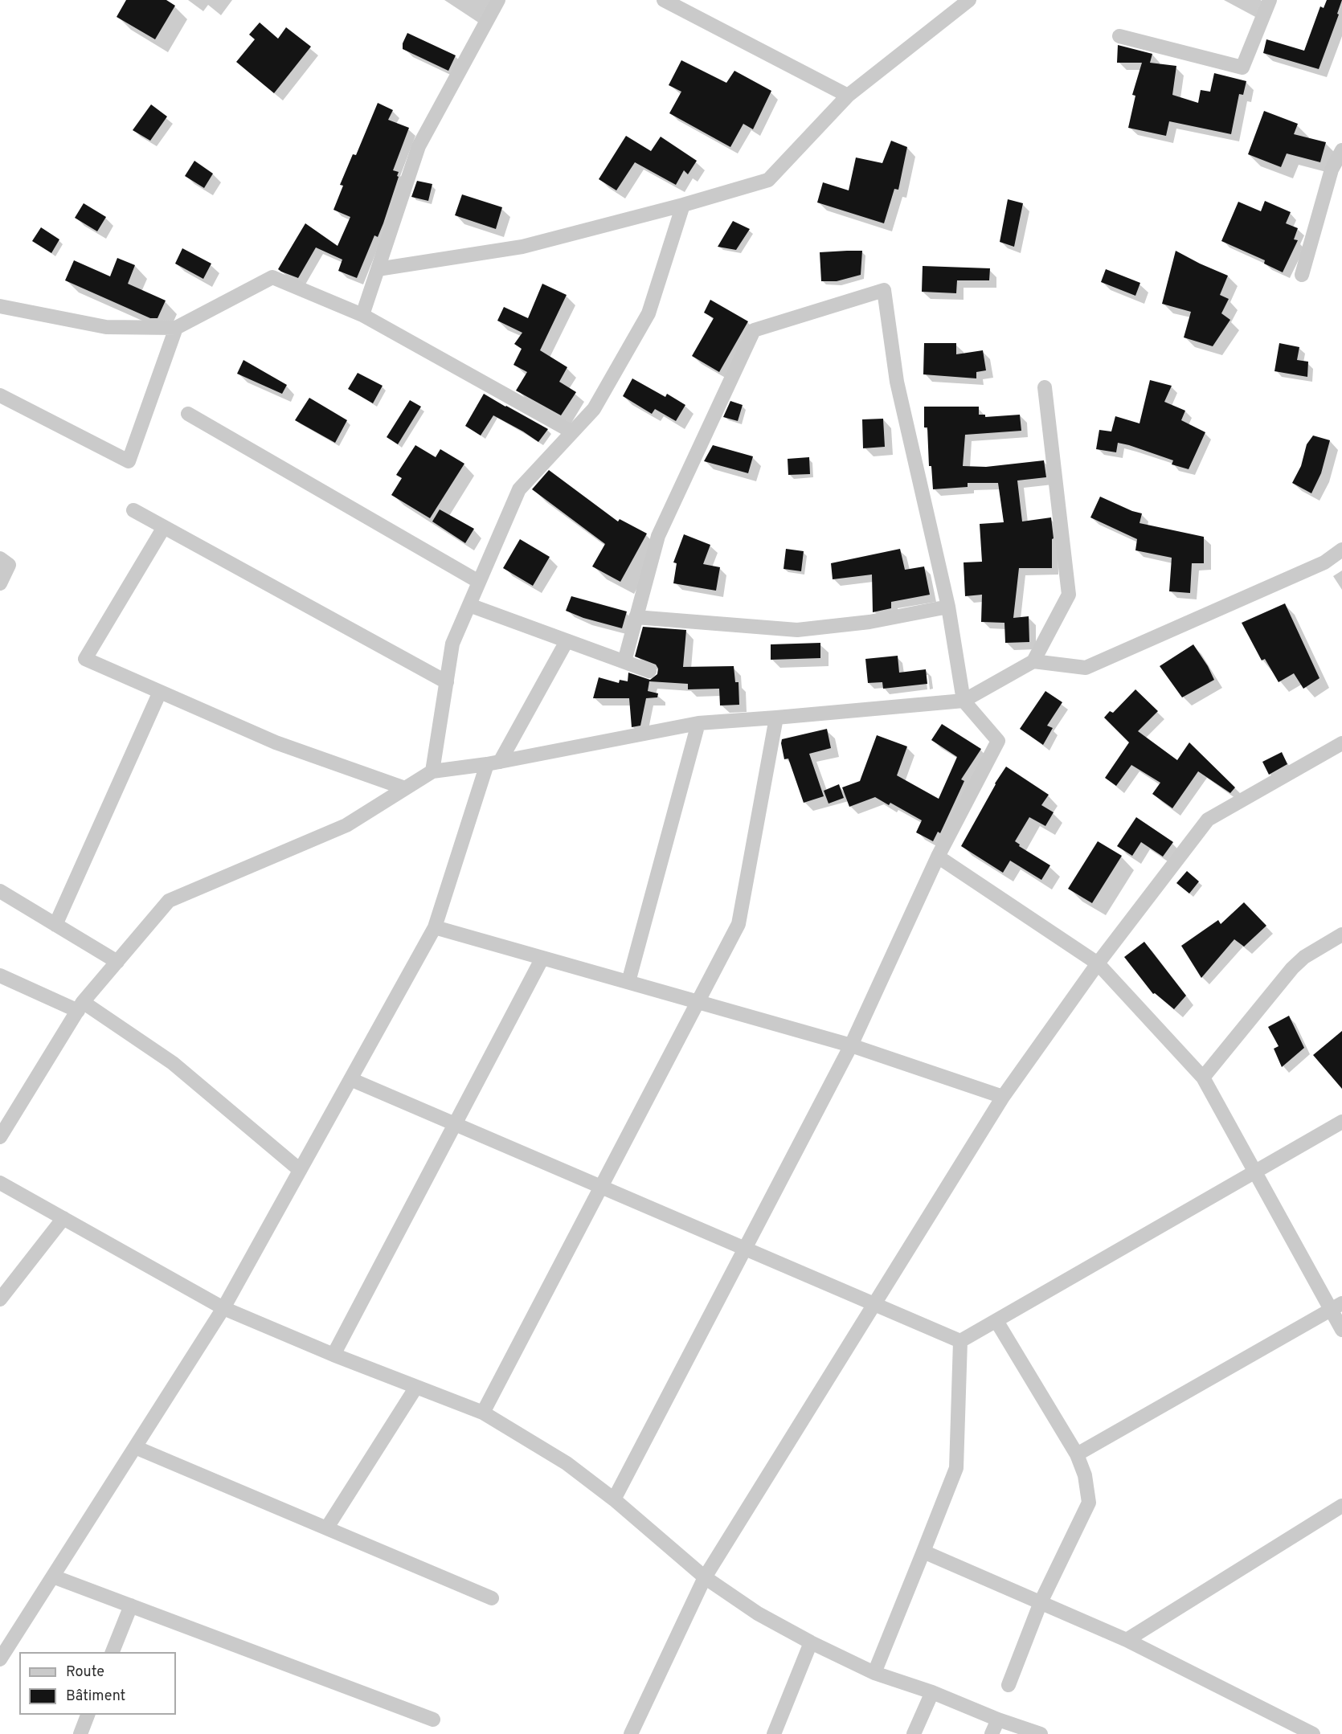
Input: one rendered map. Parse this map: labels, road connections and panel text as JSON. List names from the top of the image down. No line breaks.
{"legend":["Route","Bâtiment"]}
